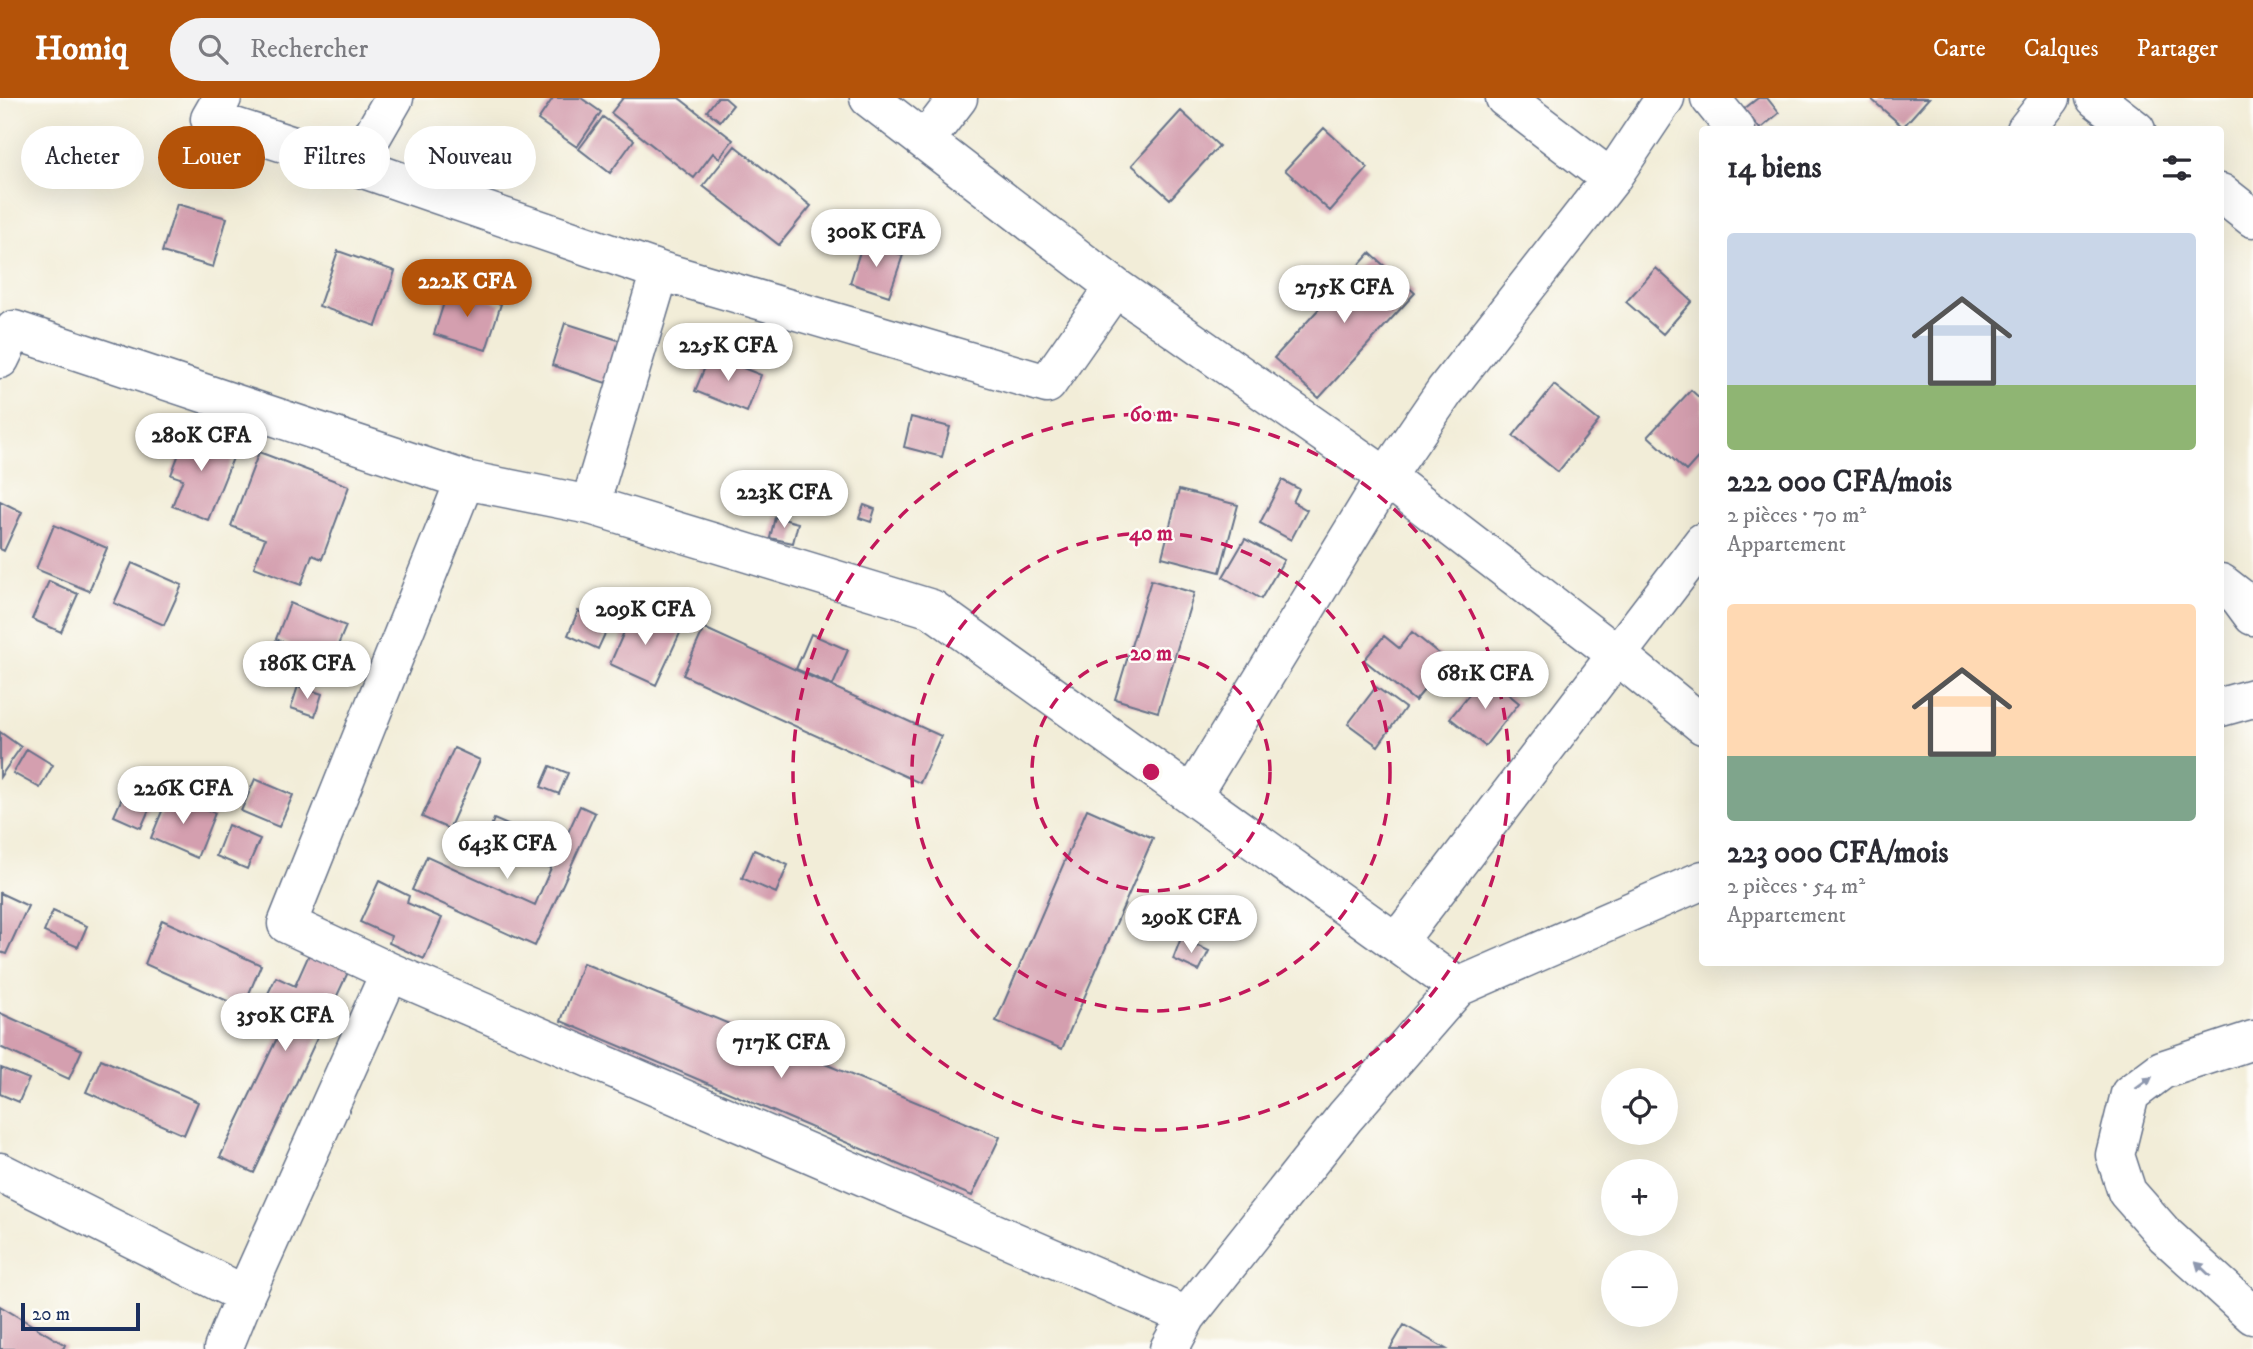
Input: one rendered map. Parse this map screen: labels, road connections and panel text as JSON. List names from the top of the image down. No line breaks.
{"scale_bar":"20 m","page":{"header":"Homiq","search":"Rechercher","nav":["Carte","Calques","Partager"],"chip":["Acheter","Louer","Filtres","Nouveau"],"heading":"14 biens","price":["300K CFA","222K CFA","275K CFA","225K CFA","280K CFA","223K CFA","209K CFA","186K CFA","681K CFA","226K CFA","643K CFA","290K CFA","350K CFA","717K CFA"],"list":[{"name":"222 000 CFA/mois","note":"2 pièces · 70 m² · Appartement"},{"name":"223 000 CFA/mois","note":"2 pièces · 54 m² · Appartement"}],"map_buttons":["+","−"],"scale":"20 m"},"rings":["60 m","40 m","20 m"]}
